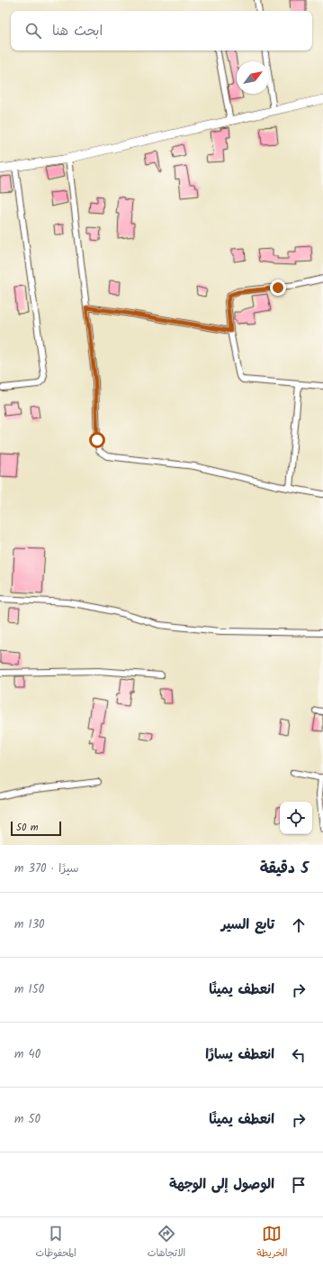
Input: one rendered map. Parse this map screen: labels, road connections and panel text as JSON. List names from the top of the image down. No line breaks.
{"scale_bar":"50 m","north":"top right","page":{"search":"ابحث هنا","scale":"50 m","heading":["5 دقيقة","سيرًا · 370 m"],"list":[["تابع السير","130 m"],["انعطف يمينًا","150 m"],["انعطف يسارًا","40 m"],["انعطف يمينًا","50 m"],"الوصول إلى الوجهة"],"nav":["الخريطة","الاتجاهات","المحفوظات"]}}
